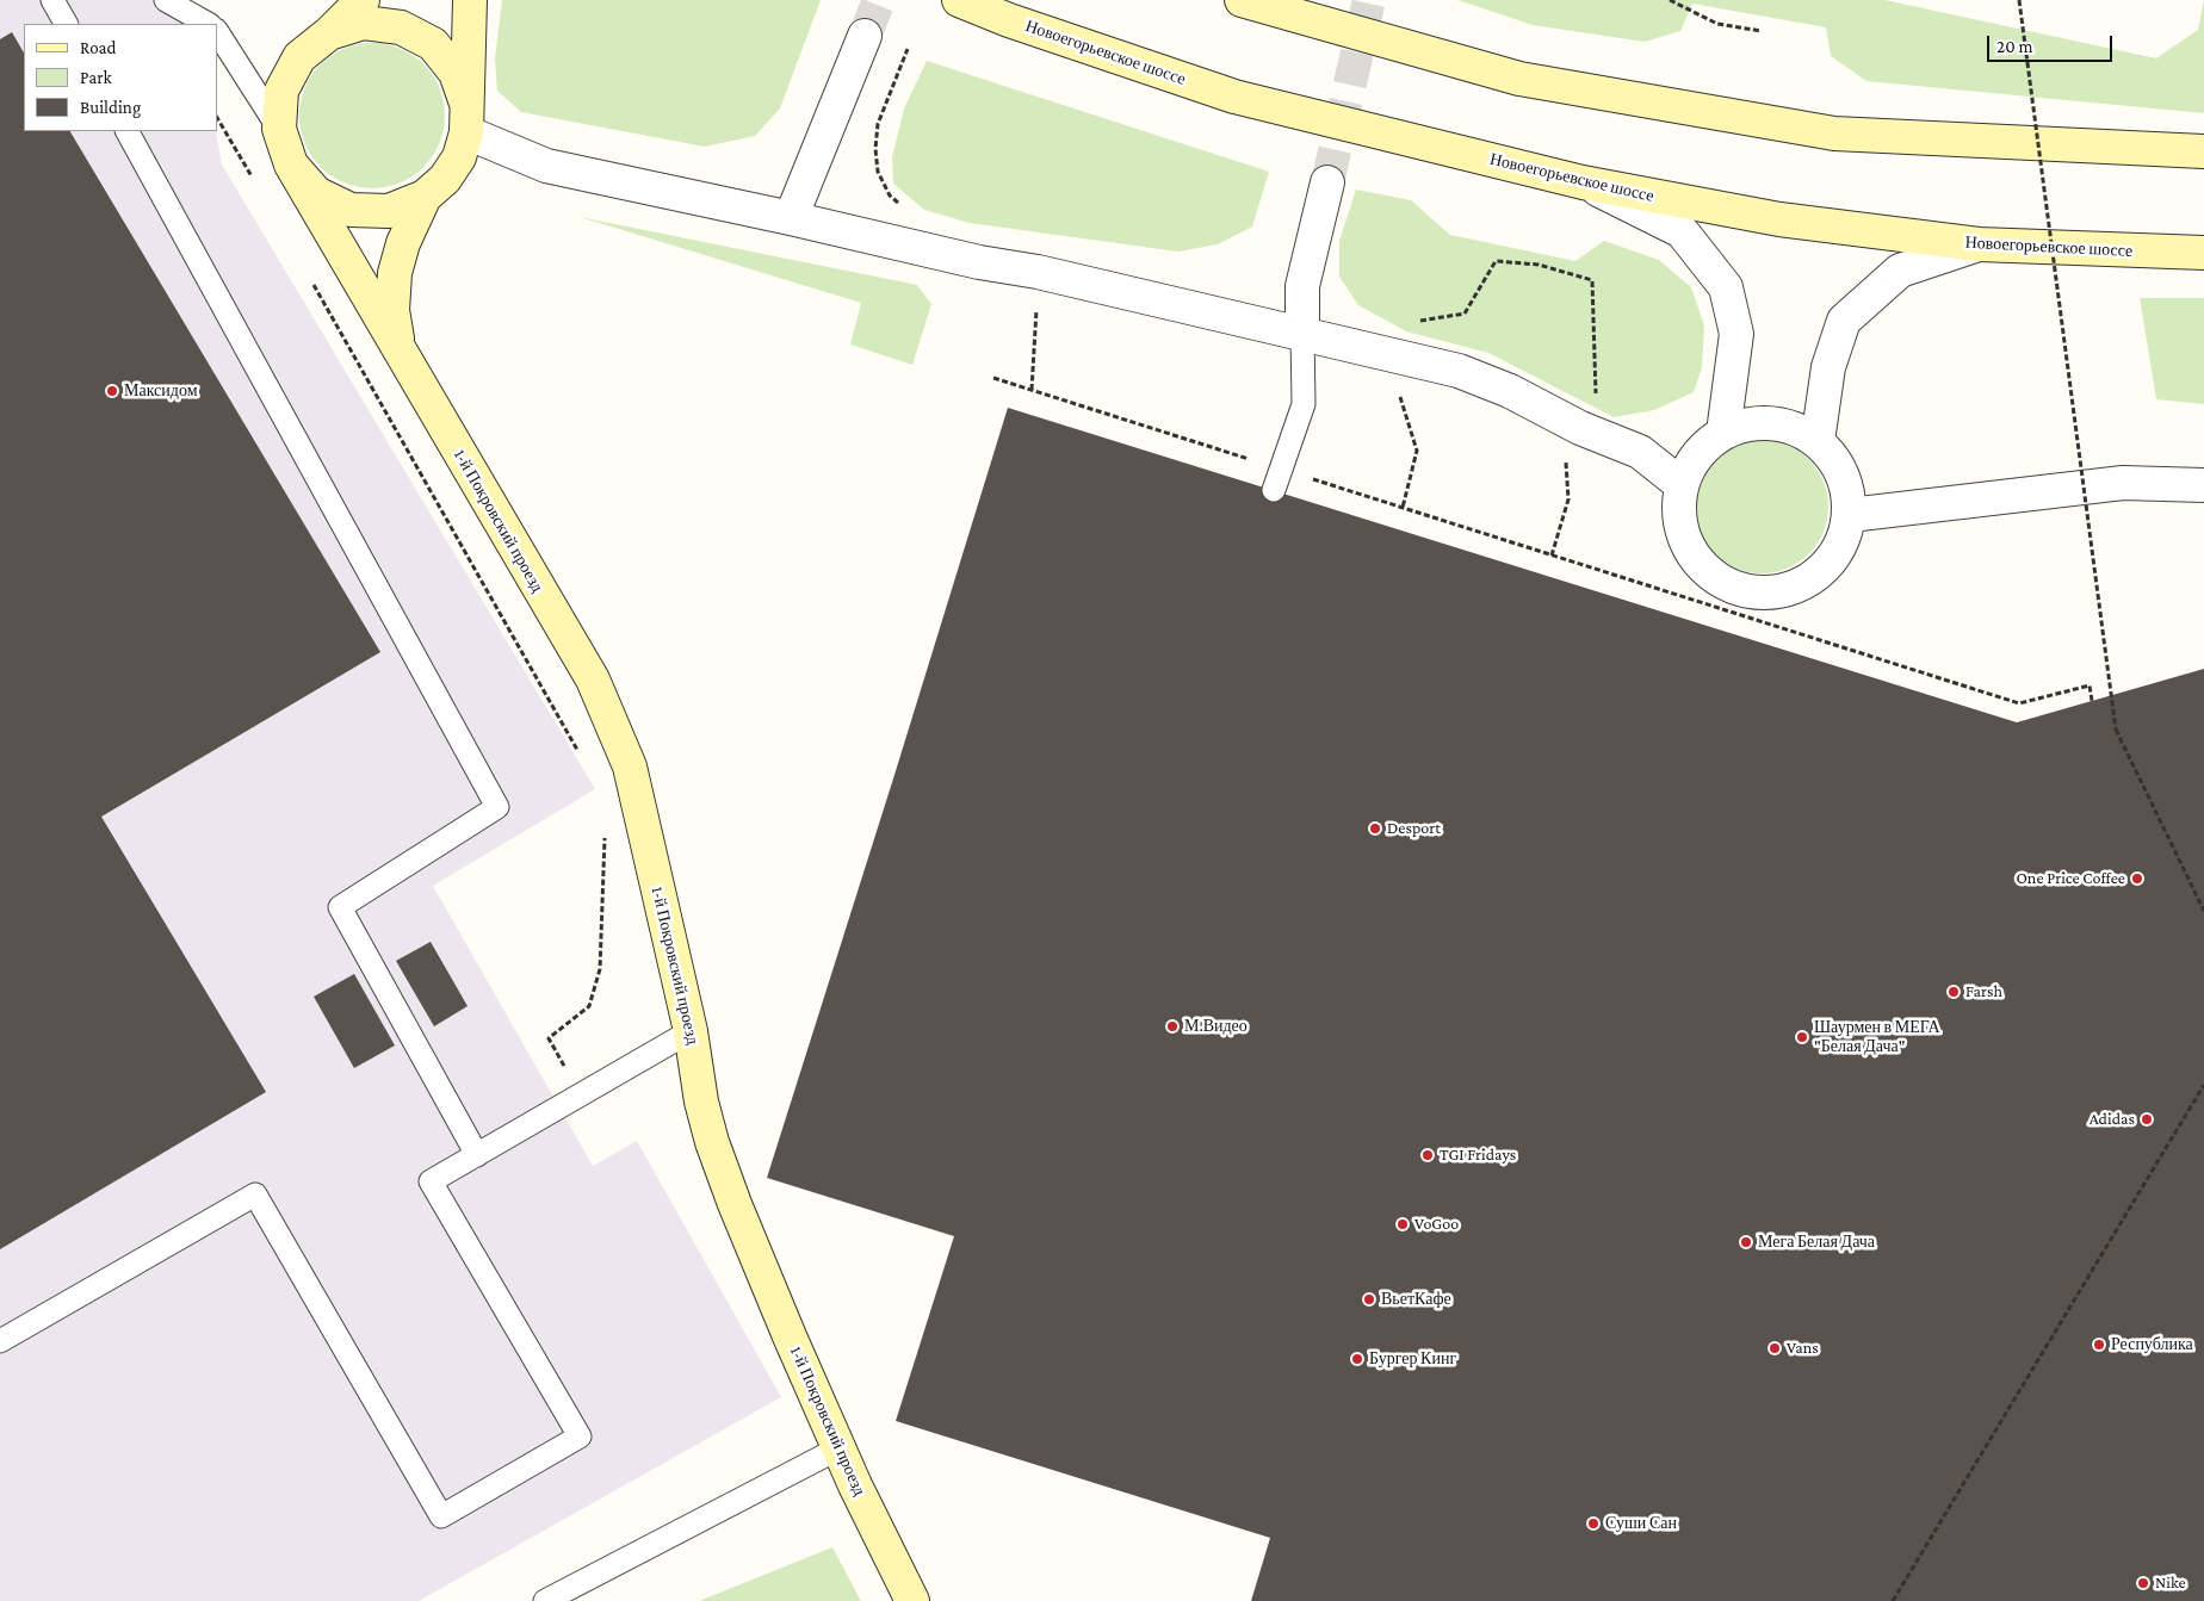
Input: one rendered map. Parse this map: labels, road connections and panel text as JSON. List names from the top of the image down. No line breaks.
{"streets":{"street":["Новоегорьевское шоссе","1-й Покровский проезд"]},"places":["Максидом","Desport","One Price Coffee","Farsh","М.Видео","Шаурмен в МЕГА \"Белая Дача\"","Adidas","TGI Fridays","VoGoo","Мега Белая Дача","ВьетКафе","Республика","Vans","Бургер Кинг","Суши Сан","Nike"],"legend":["Road","Park","Building"],"scale_bar":"20 m"}
